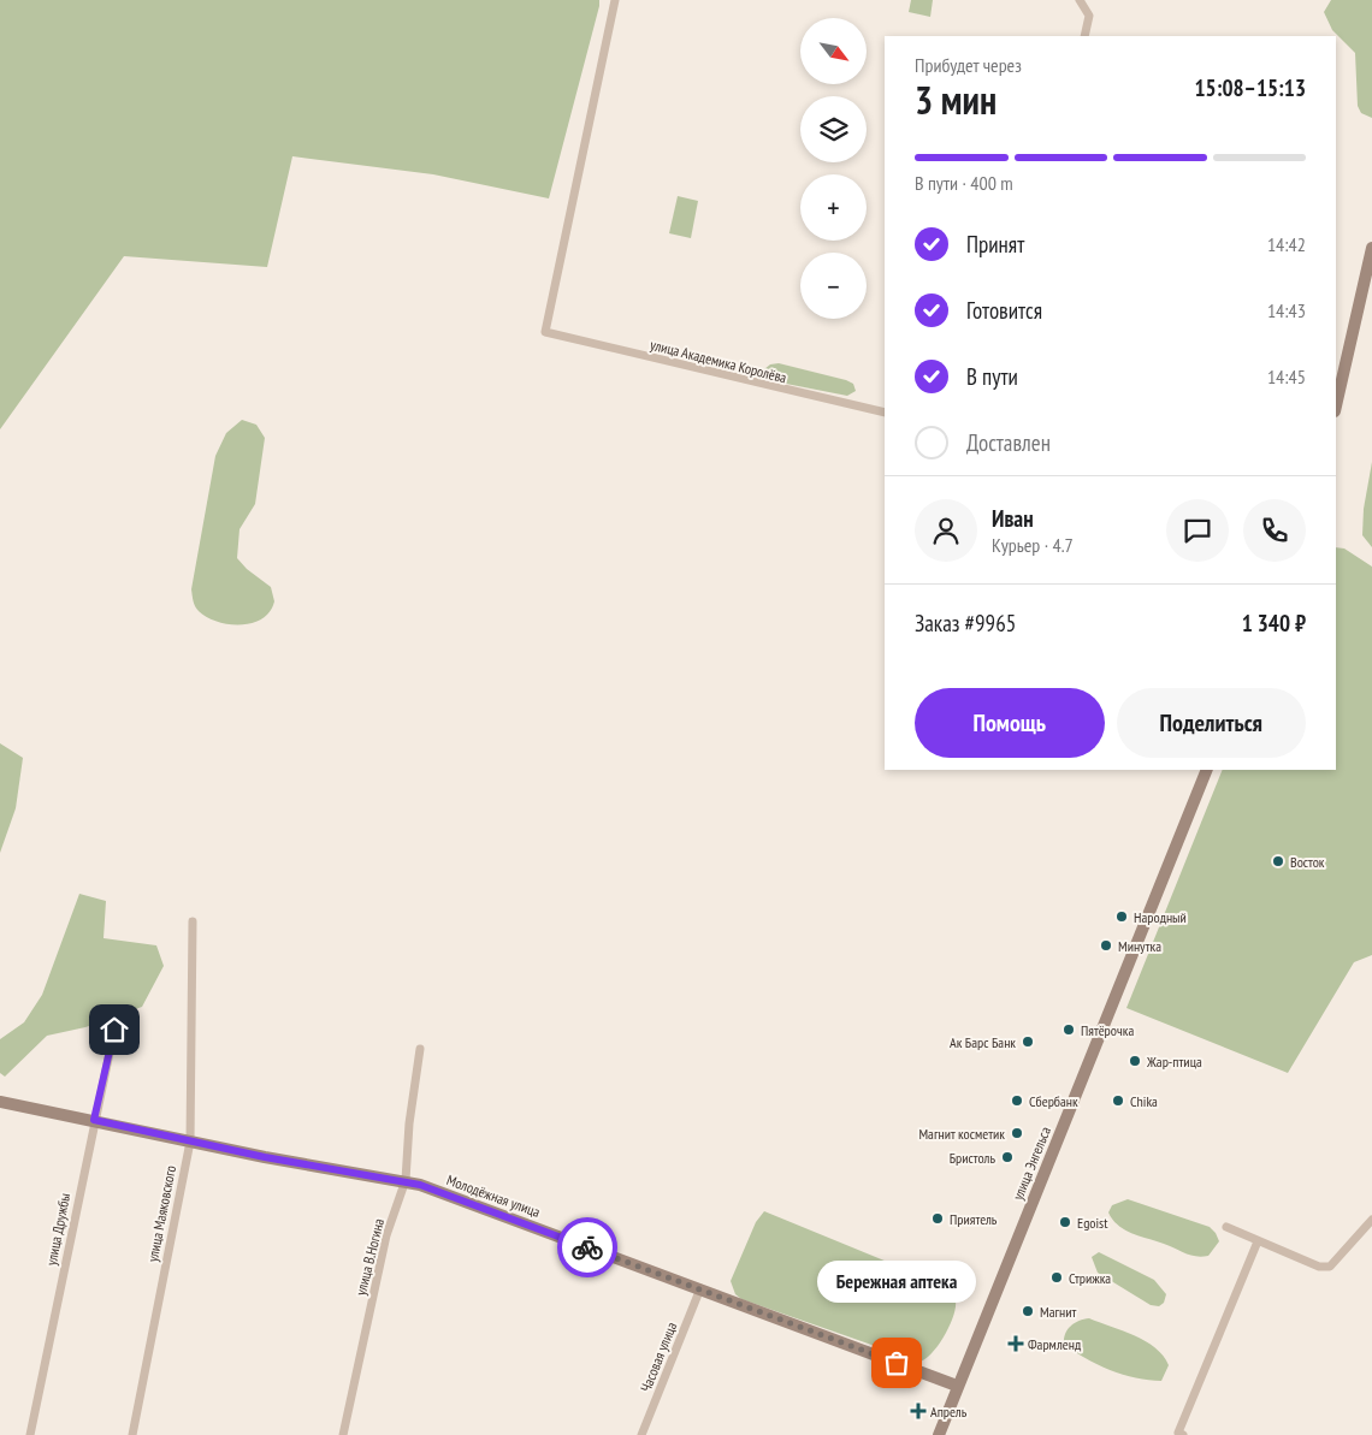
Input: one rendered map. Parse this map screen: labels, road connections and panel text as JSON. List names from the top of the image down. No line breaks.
{"streets":{"main road":["улица Энгельса","Молодёжная улица"],"street":["улица Академика Королёва","улица Маяковского","улица Дружбы","улица В.Ногина","Часовая улица"]},"crossings":[["улица Энгельса","Молодёжная улица"],["Молодёжная улица","улица Маяковского"],["Молодёжная улица","улица Дружбы"],["Молодёжная улица","улица В.Ногина"],["Молодёжная улица","Часовая улица"]],"places":{"other":["Восток","Народный","Минутка","Пятёрочка","Ак Барс Банк","Жар-птица","Сбербанк","Chika","Магнит косметик","Бристоль","Приятель","Egoist","Стрижка","Магнит","Бережная аптека"],"health":["Фармленд","Апрель"]},"north":"bottom right","page":{"map_buttons":["+","−"],"heading":["3 мин","Прибудет через","15:08–15:13"],"panel":["Иван","Курьер · 4.7","Заказ #9965","1 340 ₽"],"bar":"В пути · 400 m","list":[["Принят","14:42"],["Готовится","14:43"],["В пути","14:45"],"Доставлен"],"buttons":["Помощь","Поделиться"],"bubble":"Бережная аптека"}}
